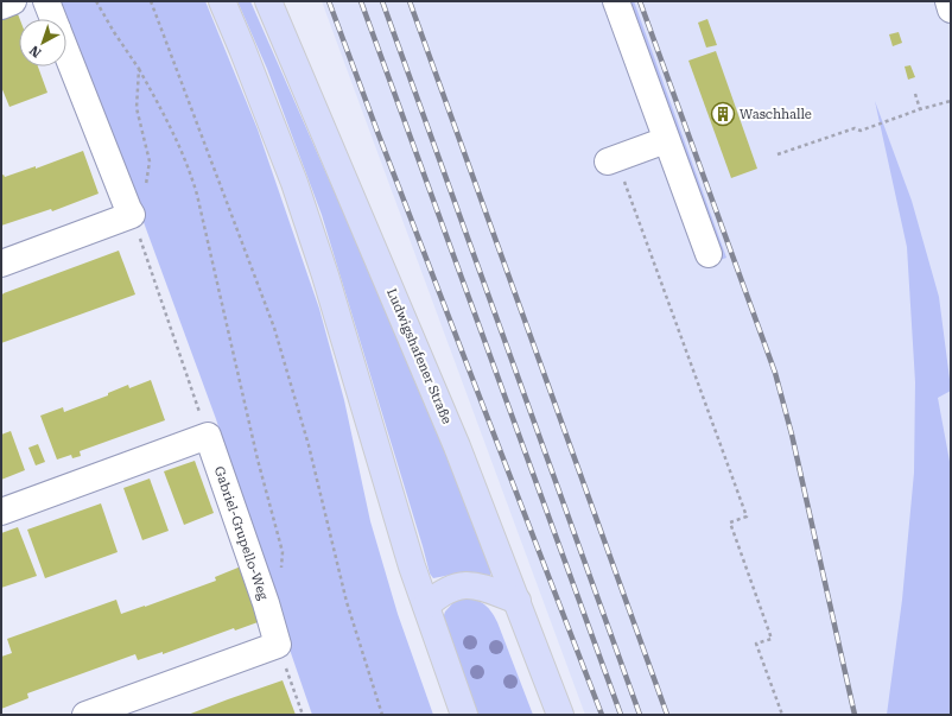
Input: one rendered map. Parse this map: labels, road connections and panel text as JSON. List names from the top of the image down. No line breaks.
{"streets":{"main road":["Ludwigshafener Straße"],"street":["Gabriel-Grupello-Weg"]},"places":{"building":["Waschhalle"]},"north":"bottom left"}
